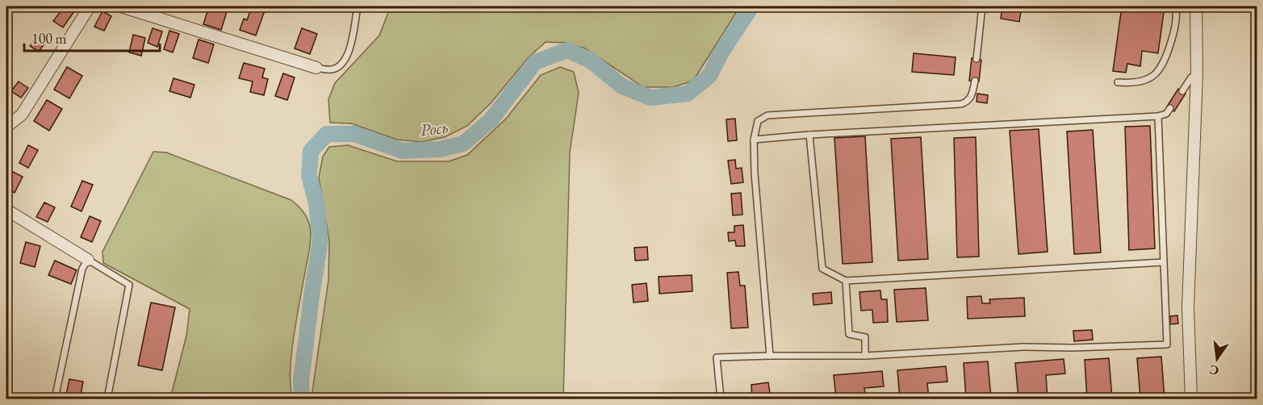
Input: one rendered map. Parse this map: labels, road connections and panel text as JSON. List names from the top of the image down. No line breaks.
{"water":["Рось"],"scale_bar":"100 m","north":"bottom"}
